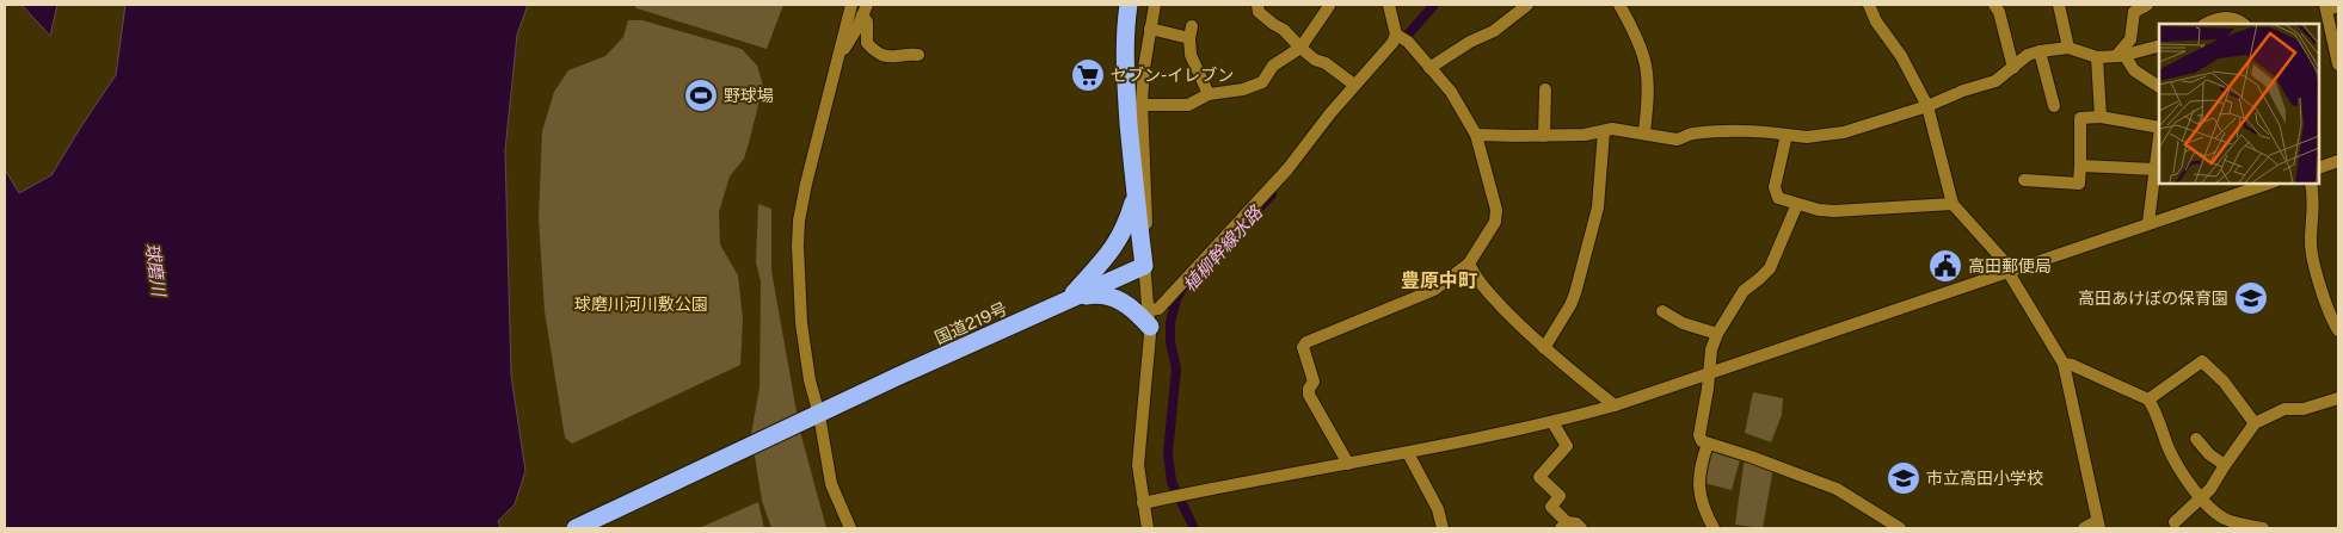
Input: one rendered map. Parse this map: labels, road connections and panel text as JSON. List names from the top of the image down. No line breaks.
{"streets":{"highway":["国道219号"]},"districts":["豊原中町"],"water":["植柳幹線水路","球磨川"],"parks":["球磨川河川敷公園"],"places":{"supermarket":["セブン-イレブン"],"sports":["野球場"],"public building":["高田郵便局"],"school or university":["高田あけぼの保育園","市立高田小学校"]}}
